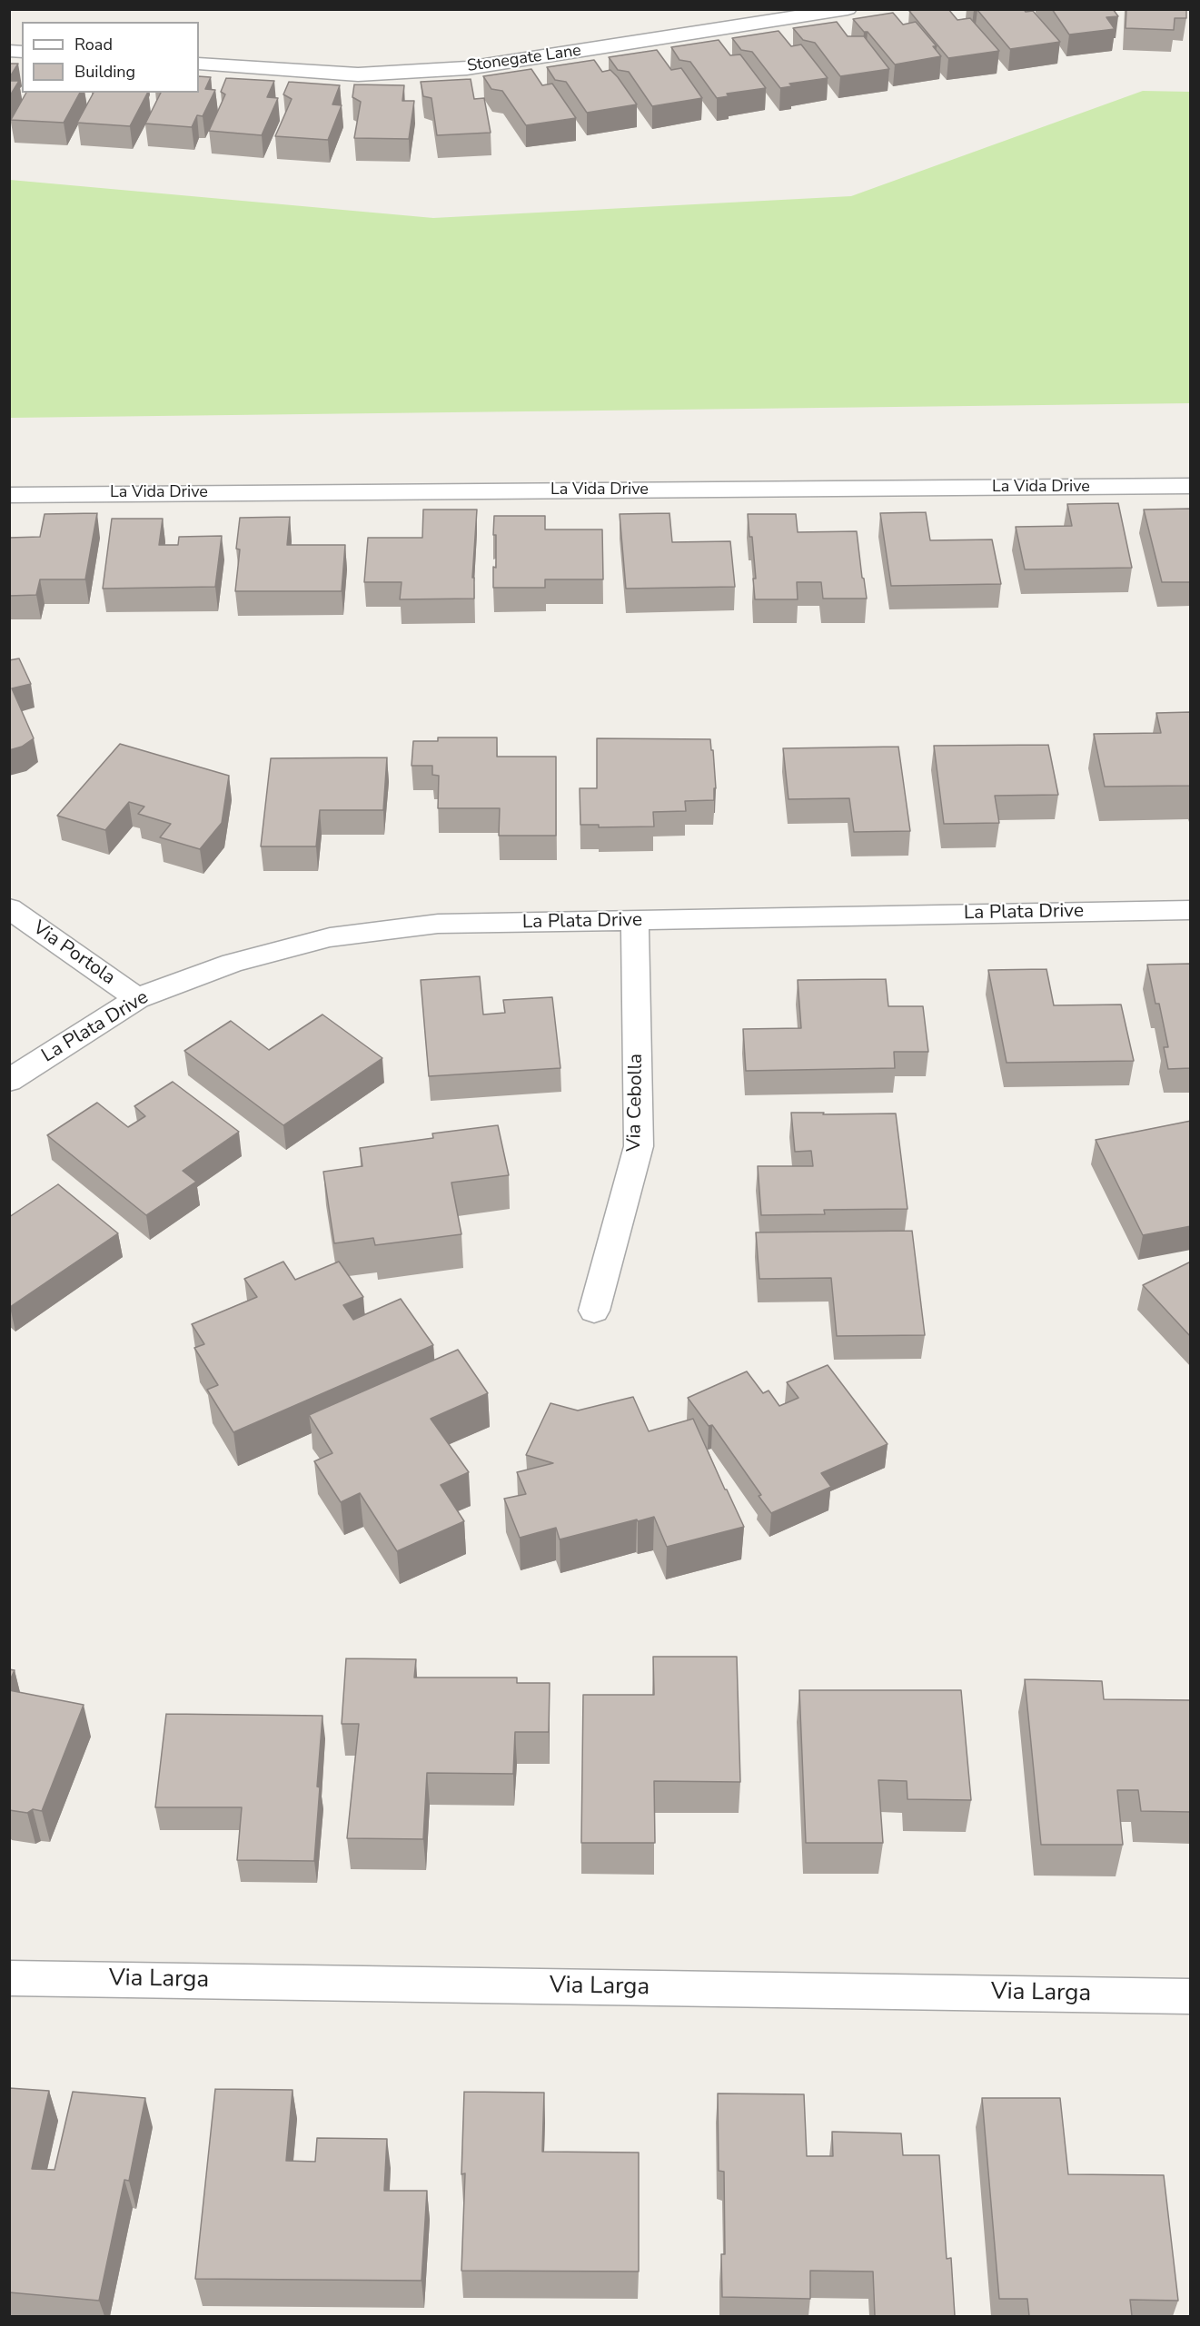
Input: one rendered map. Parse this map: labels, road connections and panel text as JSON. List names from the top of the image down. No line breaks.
{"streets":{"street":["Stonegate Lane","La Vida Drive","La Plata Drive","Via Portola","Via Cebolla","Via Larga"]},"crossings":[["La Plata Drive","Via Portola"],["La Plata Drive","Via Cebolla"]],"legend":["Road","Building"]}
